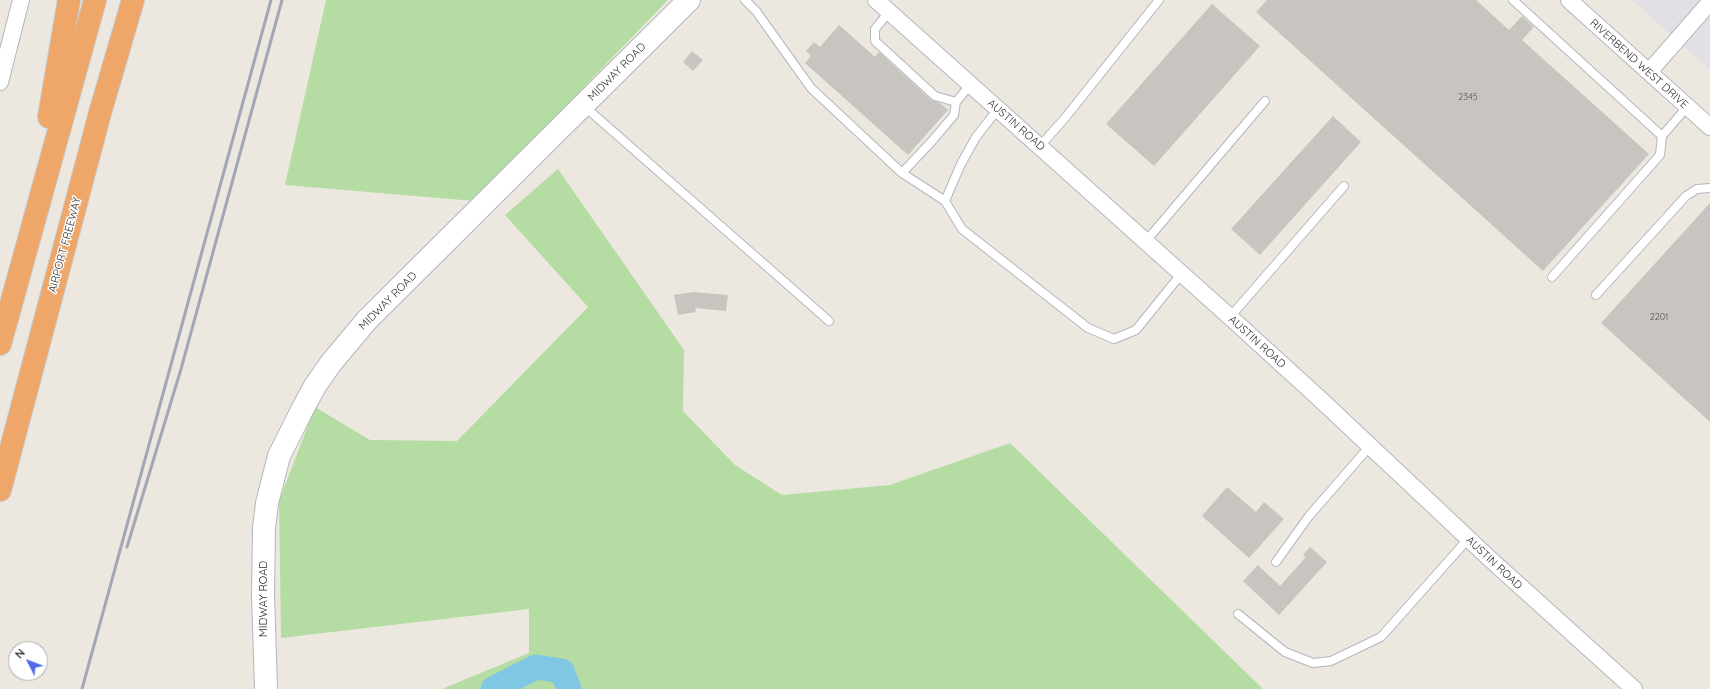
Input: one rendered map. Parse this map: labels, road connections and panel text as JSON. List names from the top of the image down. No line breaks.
{"streets":{"highway":["AIRPORT FREEWAY"],"main road":["MIDWAY ROAD"],"street":["RIVERBEND WEST DRIVE","AUSTIN ROAD"]},"house_numbers":["2345","2201"],"north":"top left"}
